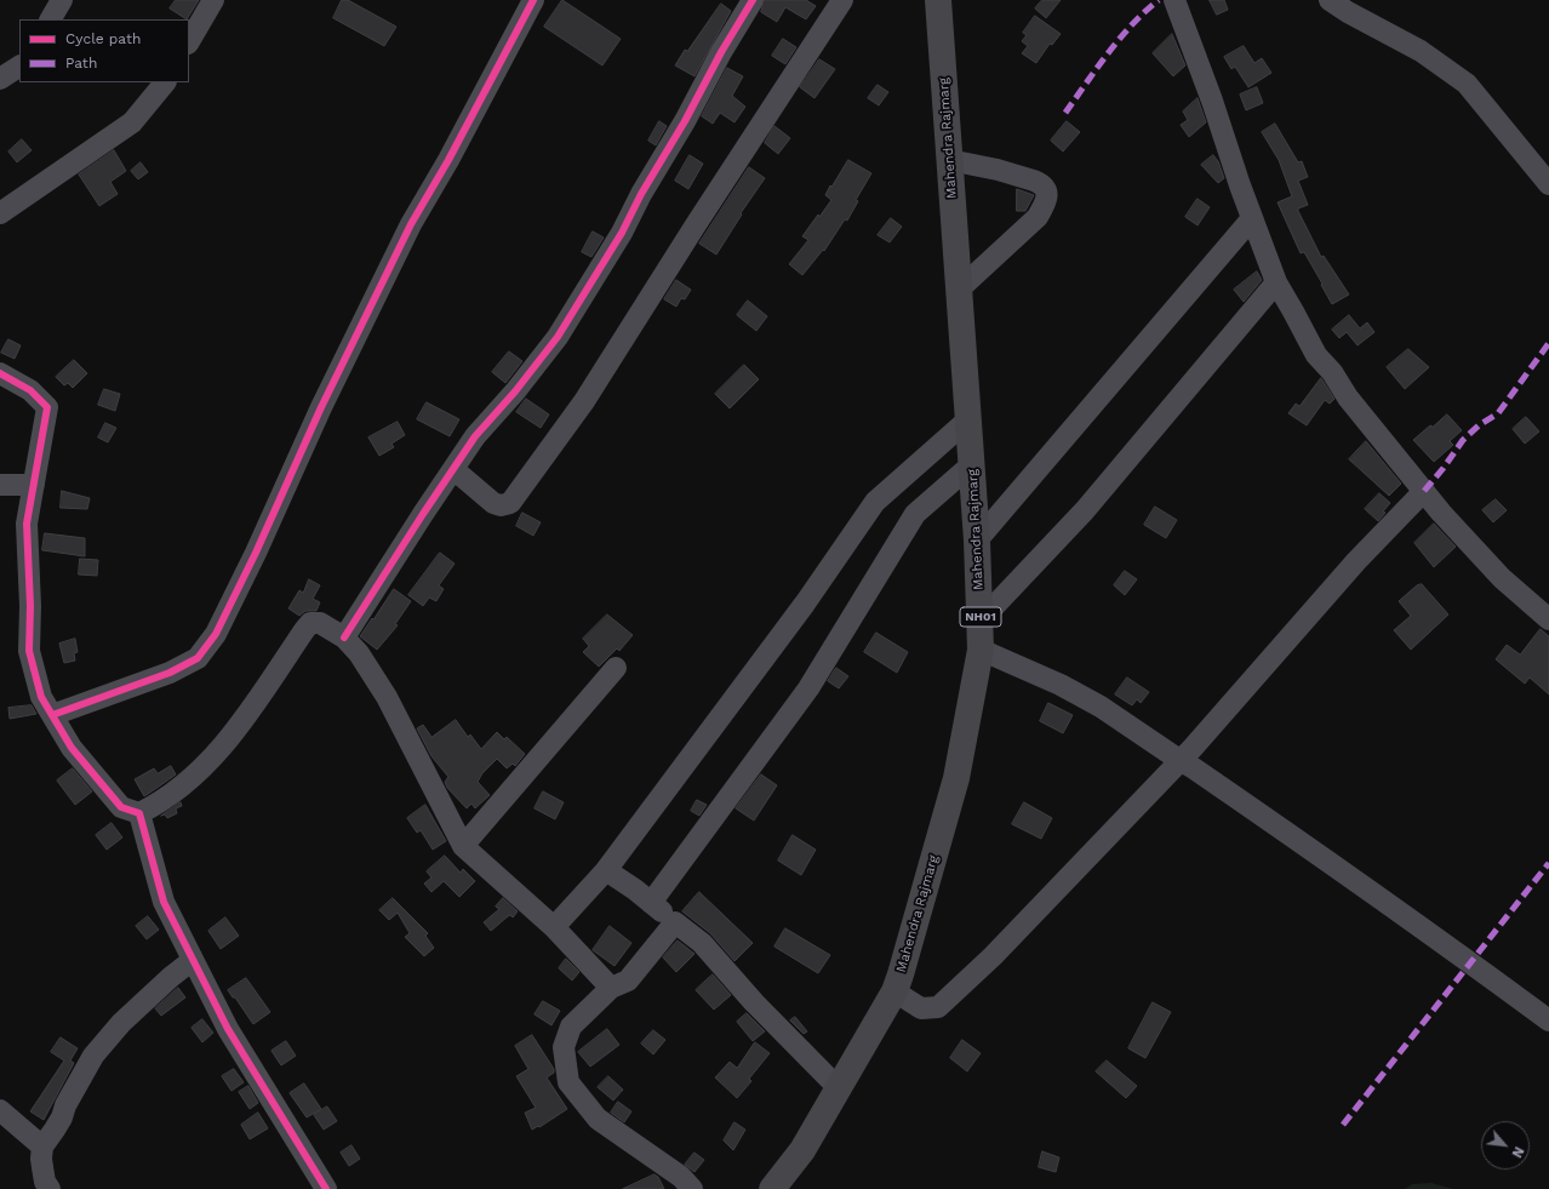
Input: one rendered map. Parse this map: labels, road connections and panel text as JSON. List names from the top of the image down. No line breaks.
{"streets":{"highway":["Mahendra Rajmarg","NH01"]},"legend":["Cycle path","Path"],"north":"bottom right"}
